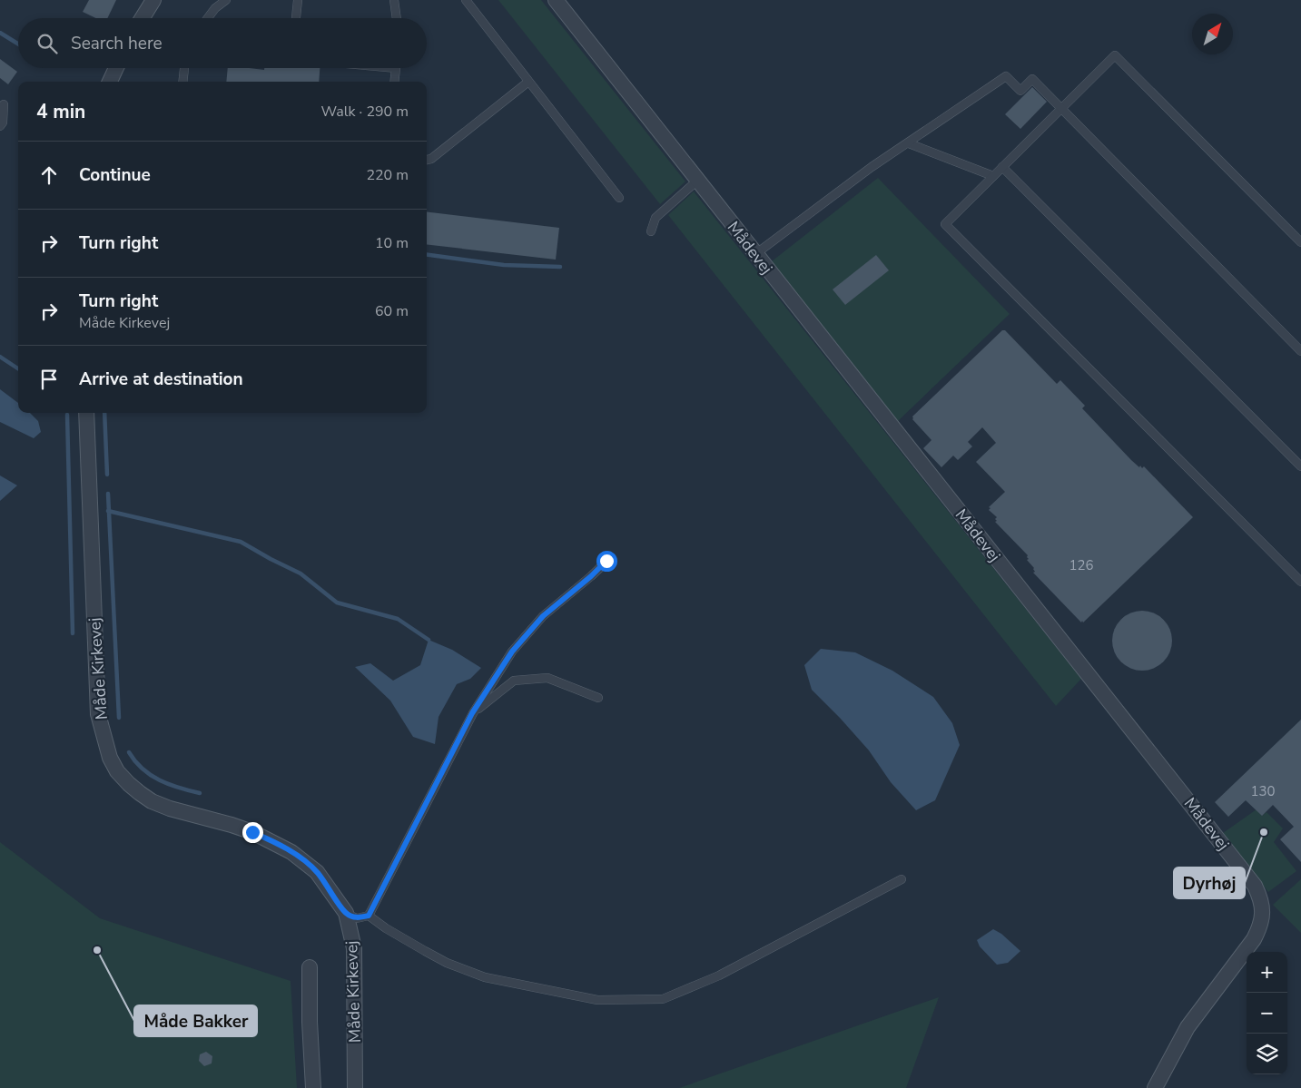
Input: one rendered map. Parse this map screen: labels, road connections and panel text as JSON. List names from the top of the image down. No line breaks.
{"streets":{"street":["Mådevej","Måde Kirkevej"]},"places":["Dyrhøj","Måde Bakker"],"house_numbers":["126","130"],"north":"top right","page":{"search":"Search here","heading":["4 min","Walk · 290 m"],"list":[["Continue","220 m"],["Turn right","10 m"],["Turn right","Måde Kirkevej","60 m"],"Arrive at destination"],"map_buttons":["+","−"]}}
